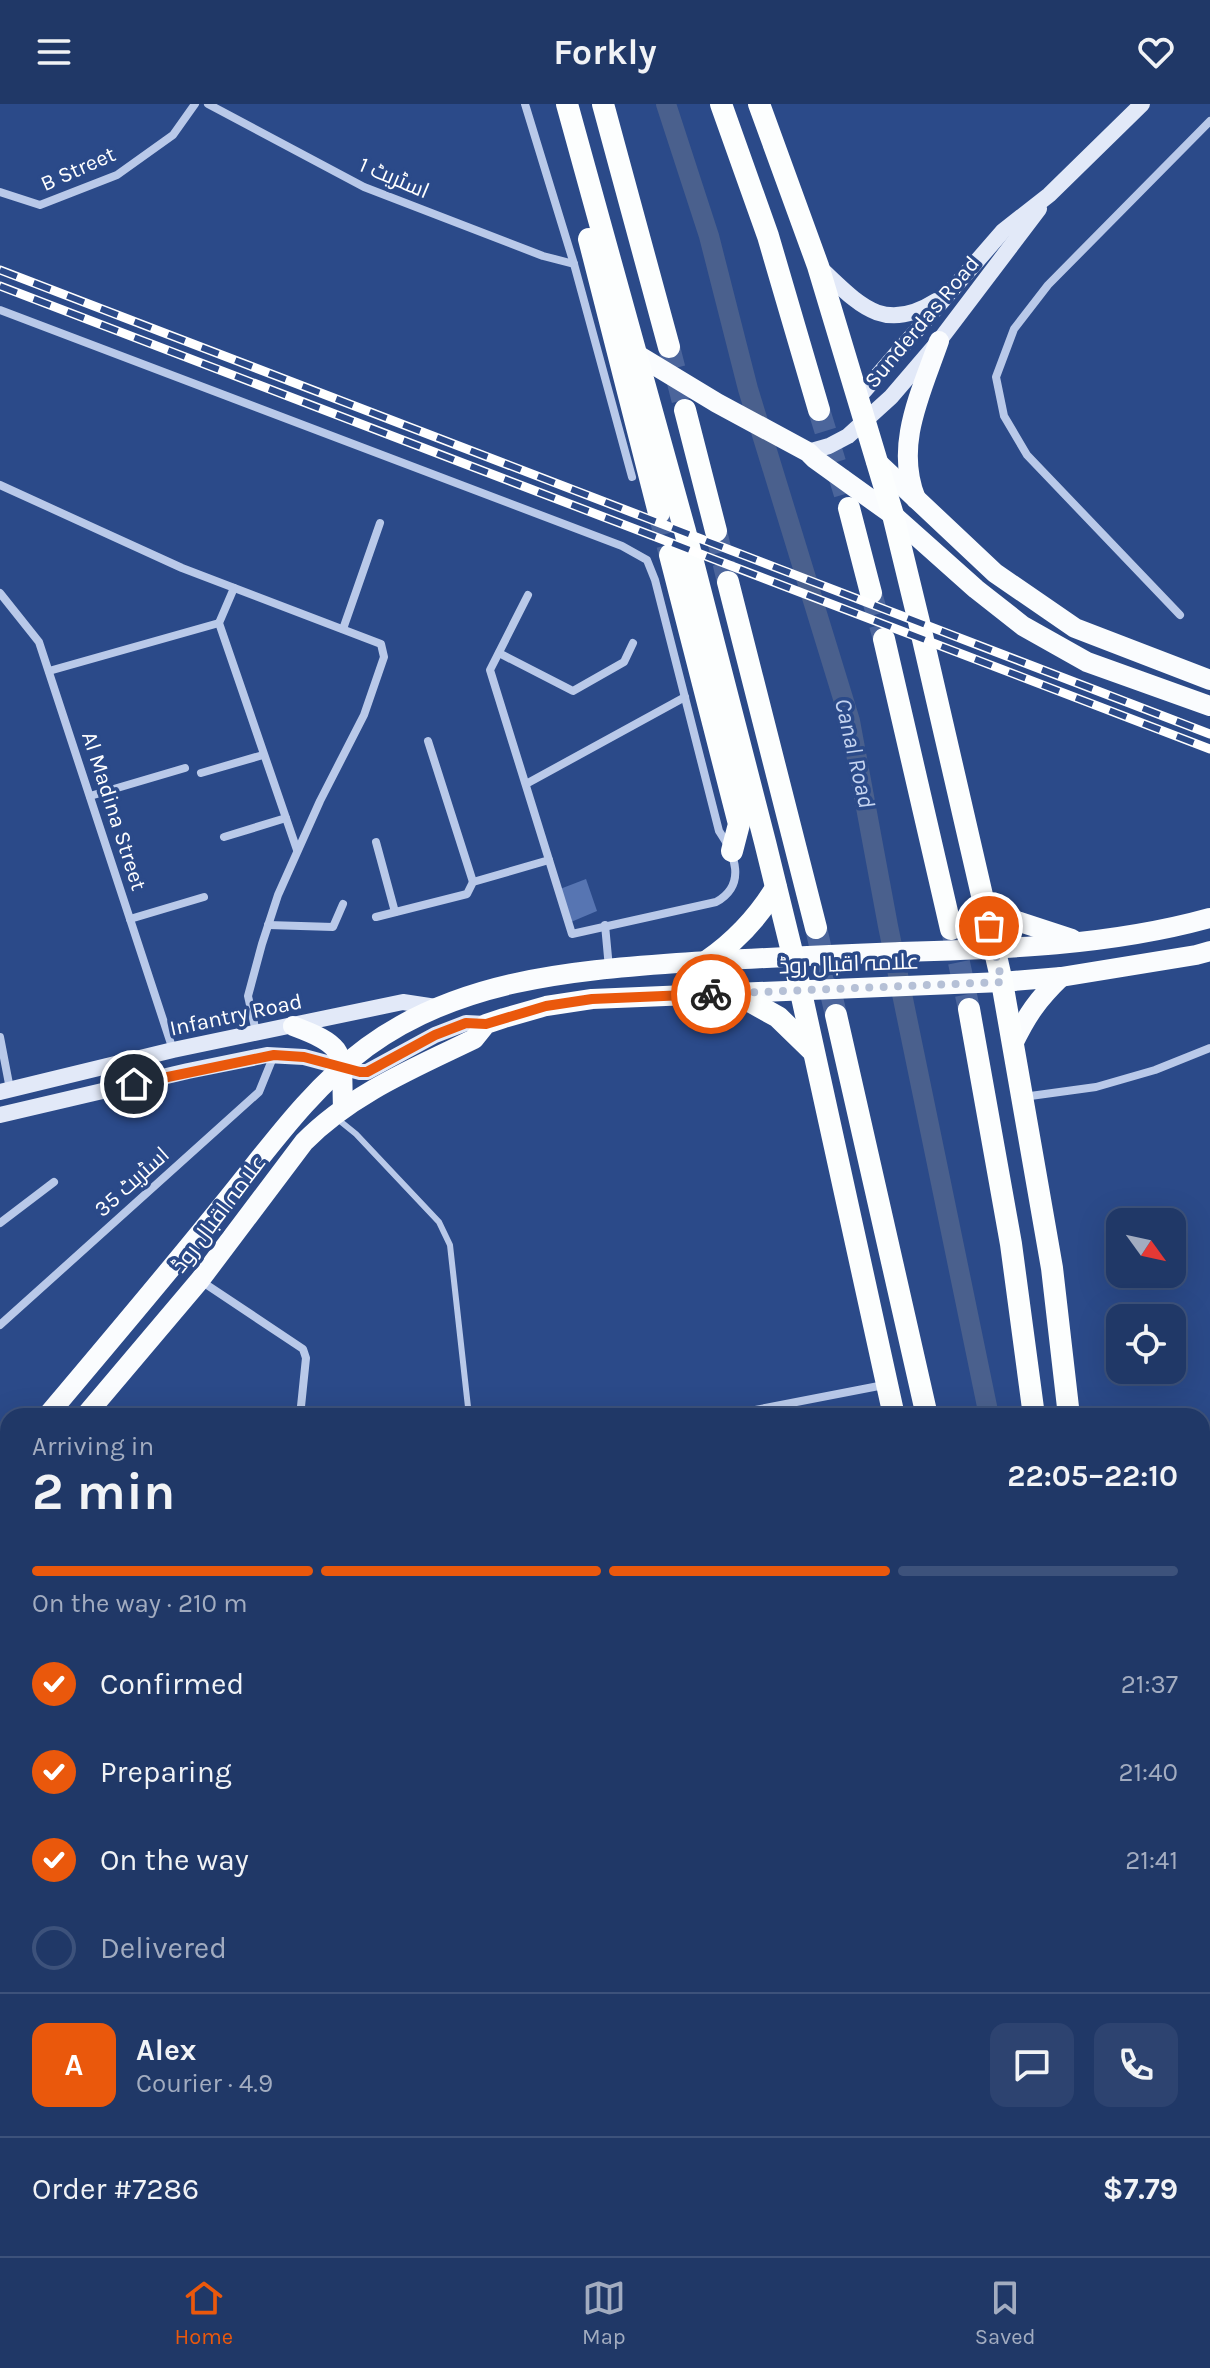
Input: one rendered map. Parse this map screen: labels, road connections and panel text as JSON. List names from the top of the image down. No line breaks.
{"streets":{"main road":["Sunderdas Road","علامہ اقبال روڈ","Infantry Road"],"street":["B Street","اسٹریٹ 1","Al Madina Street","اسٹریٹ 35"]},"crossings":[["Al Madina Street","Infantry Road"],["علامہ اقبال روڈ","Infantry Road"],["Infantry Road","اسٹریٹ 35"]],"water":["Canal Road"],"north":"bottom right","page":{"header":"Forkly","heading":["2 min","Arriving in","22:05–22:10"],"panel":["Alex","Courier · 4.9","Order #7286","$7.79"],"bar":"On the way · 210 m","list":[["Confirmed","21:37"],["Preparing","21:40"],["On the way","21:41"],"Delivered"],"round":"A","tabs":["Home","Map","Saved"]}}
